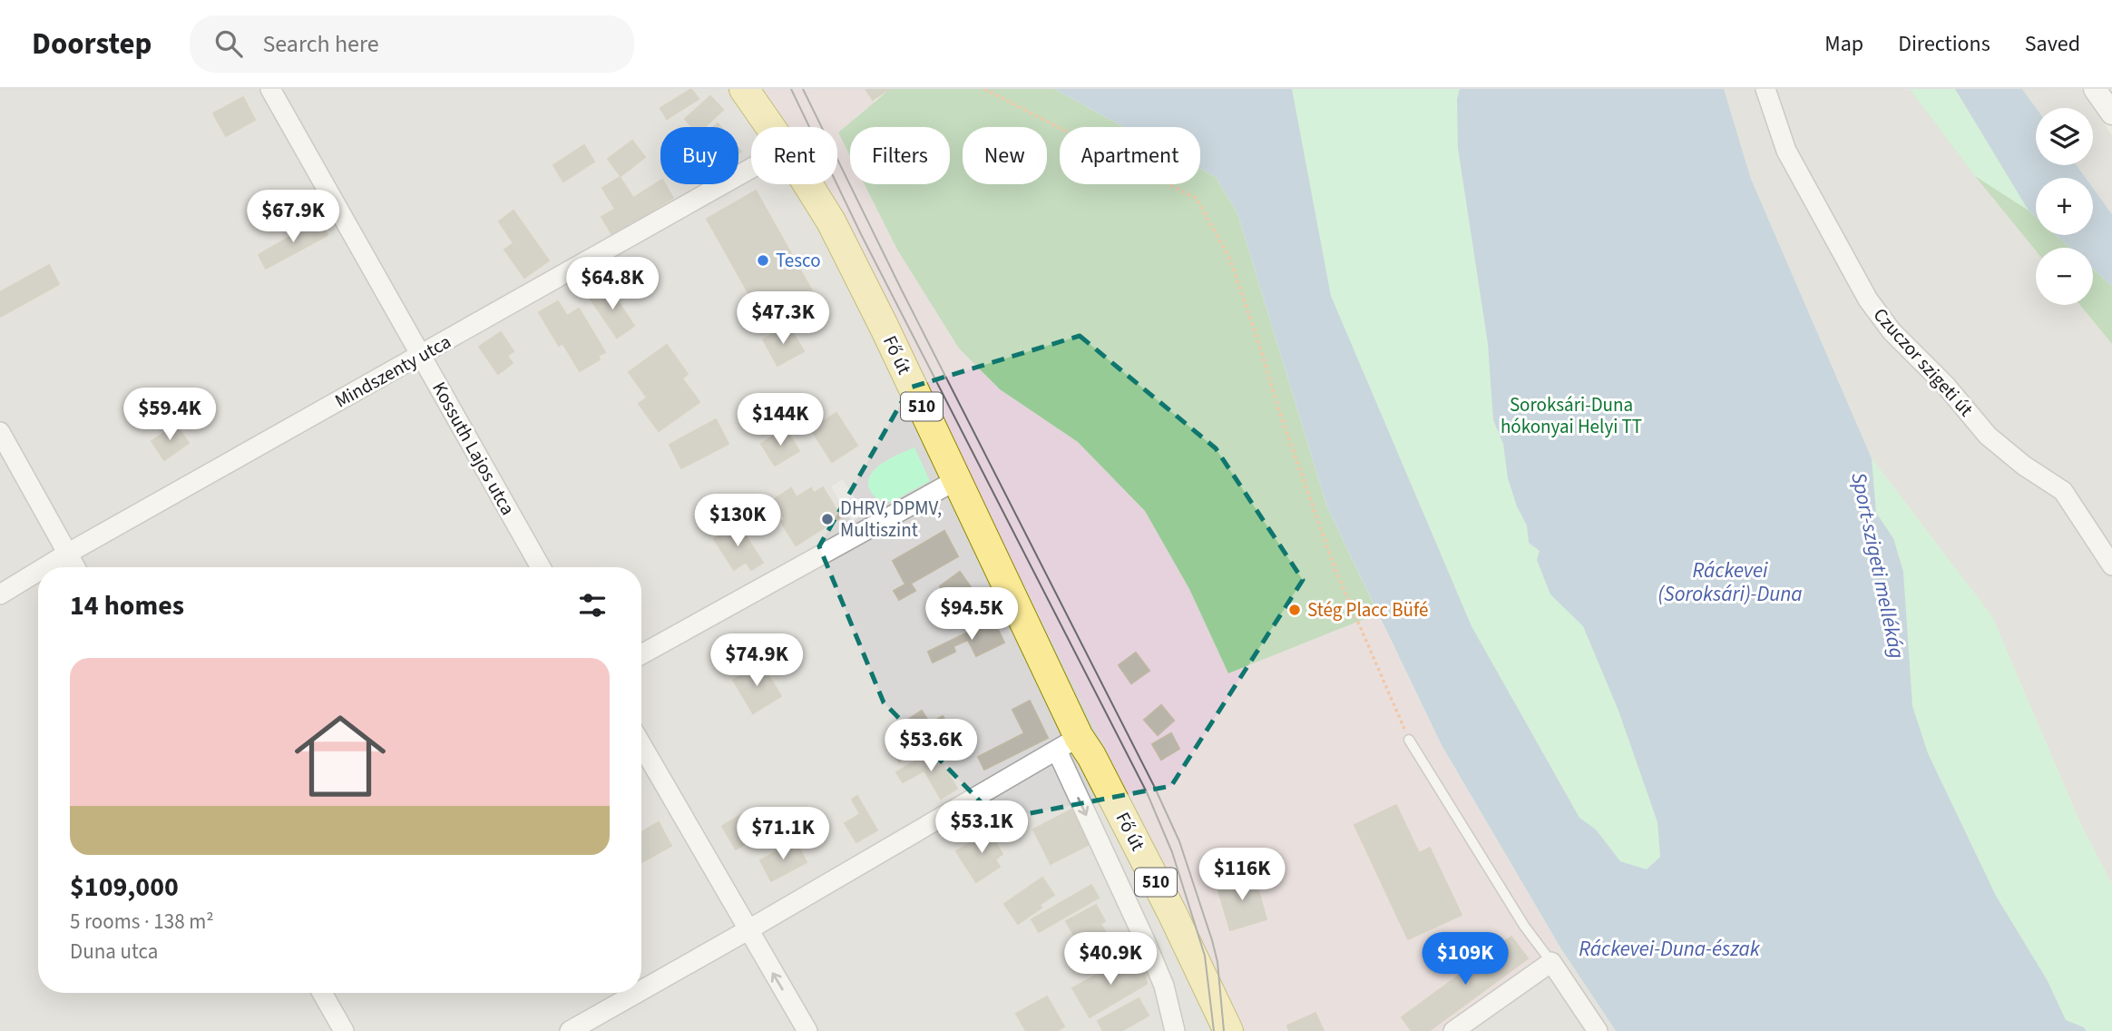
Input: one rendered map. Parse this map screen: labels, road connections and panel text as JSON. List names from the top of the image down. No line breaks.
{"streets":{"main road":["Fő út","510"],"street":["Czuczor szigeti út","Mindszenty utca","Kossuth Lajos utca"]},"crossings":[["Mindszenty utca","Kossuth Lajos utca"]],"water":["Sport-szigeti mellékág","Ráckevei (Soroksári)-Duna","Ráckevei-Duna-észak"],"parks":["Soroksári-Duna hókonyai Helyi TT"],"places":["Tesco","DHRV, DPMV, Multiszint","Stég Placc Büfé"],"page":{"header":"Doorstep","search":"Search here","nav":["Map","Directions","Saved"],"map_buttons":["+","−"],"chip":["Buy","Rent","Filters","New","Apartment"],"price":["$67.9K","$64.8K","$47.3K","$59.4K","$144K","$130K","$94.5K","$74.9K","$53.6K","$53.1K","$71.1K","$116K","$40.9K","$109K"],"heading":"14 homes","list":[{"name":"$109,000","note":"5 rooms · 138 m² · Duna utca"}]}}
